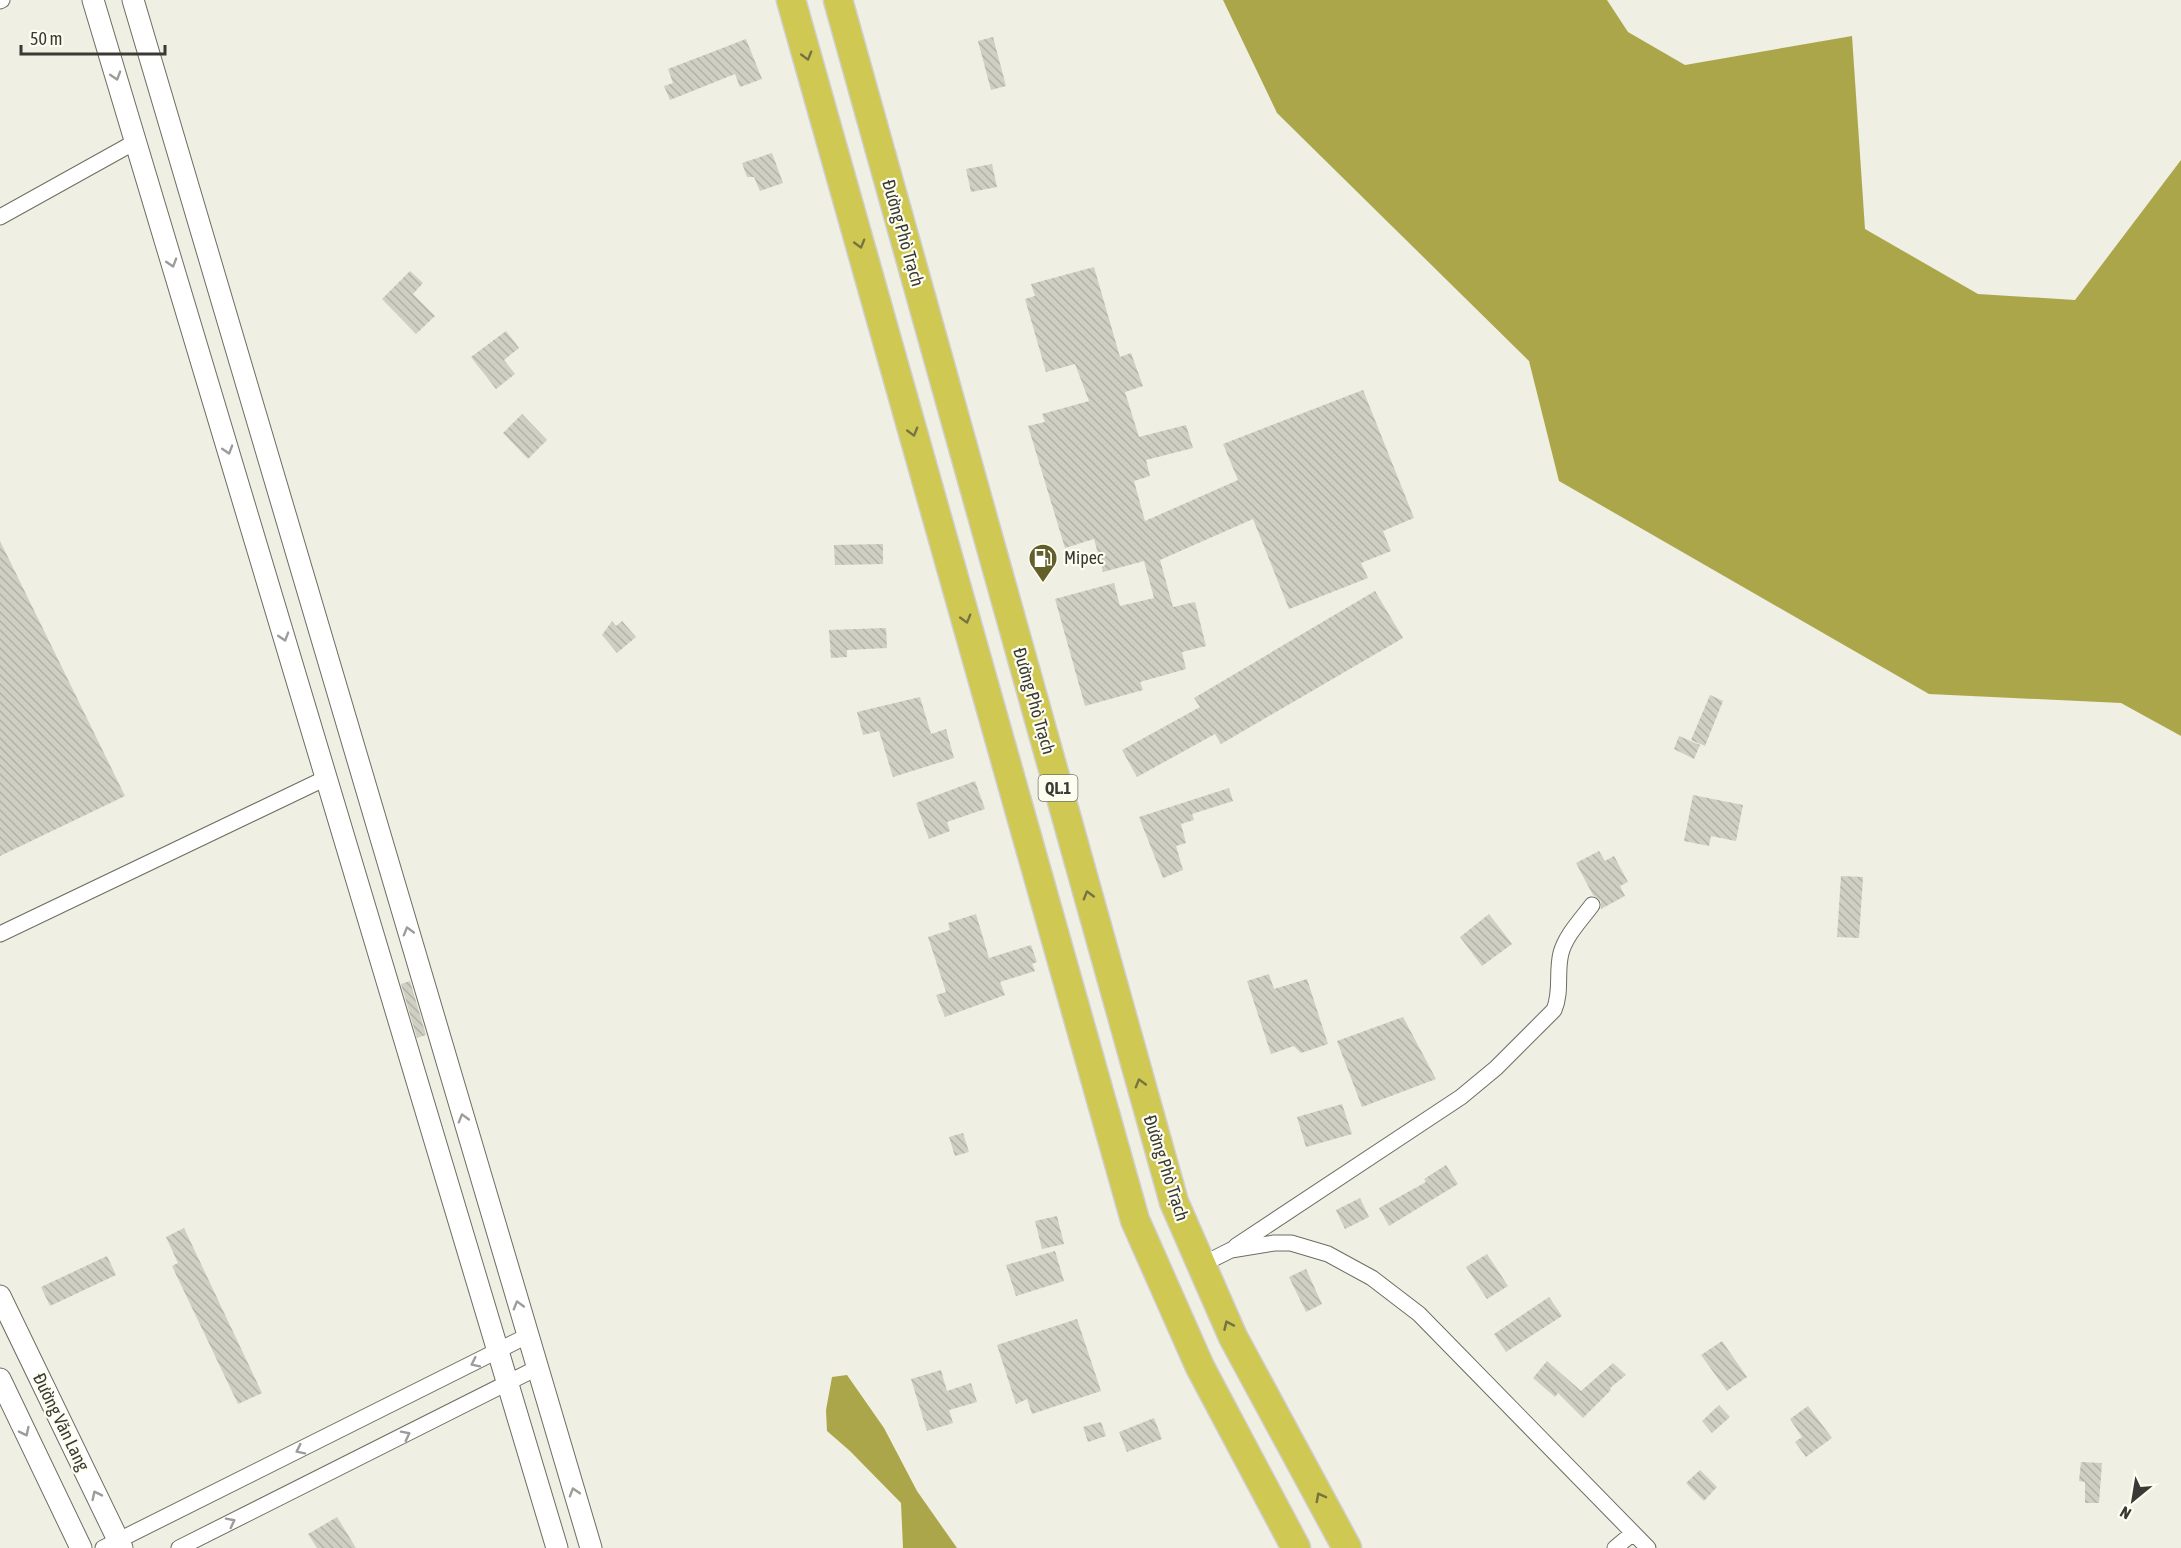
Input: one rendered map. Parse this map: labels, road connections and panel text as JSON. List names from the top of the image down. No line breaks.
{"streets":{"highway":["Đường Phò Trạch","QL.1"],"street":["Đường Văn Lang"]},"places":{"fuel station":["Mipec"]},"scale_bar":"50 m","north":"bottom left"}
